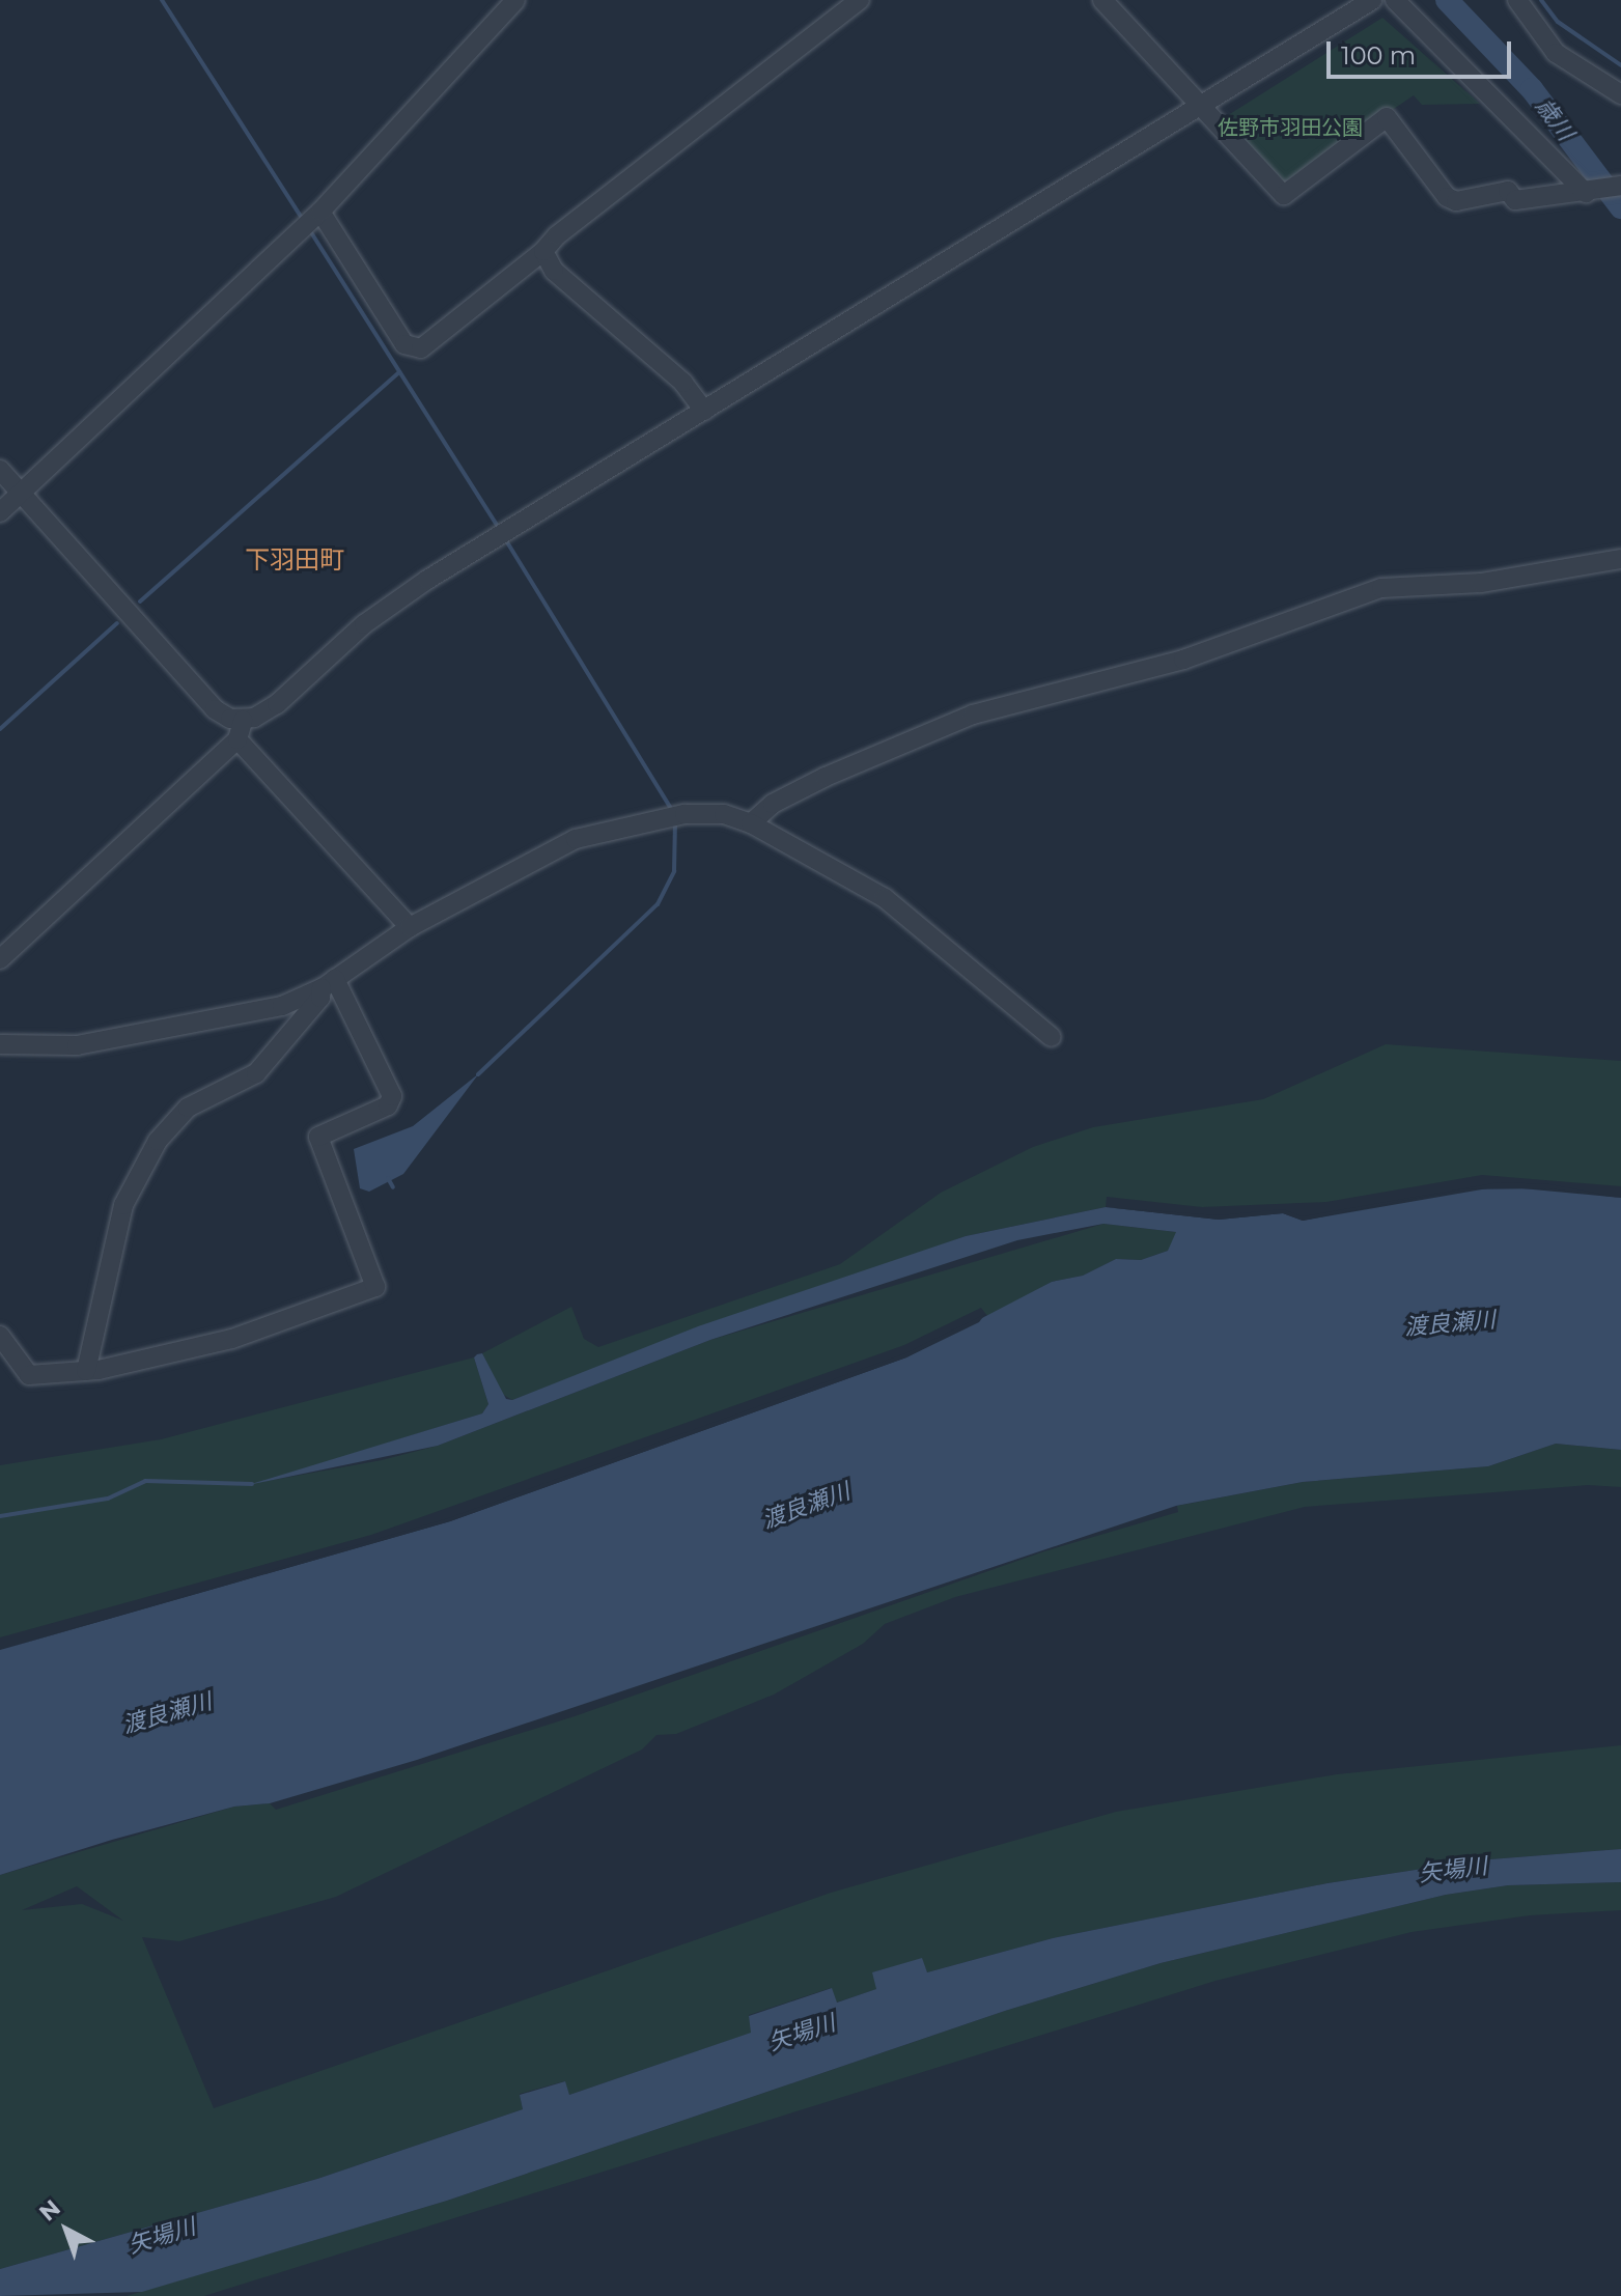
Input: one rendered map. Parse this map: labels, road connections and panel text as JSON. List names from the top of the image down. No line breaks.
{"districts":["下羽田町"],"water":["歳川","渡良瀬川","矢場川"],"parks":["佐野市羽田公園"],"scale_bar":"100 m","north":"top left"}
